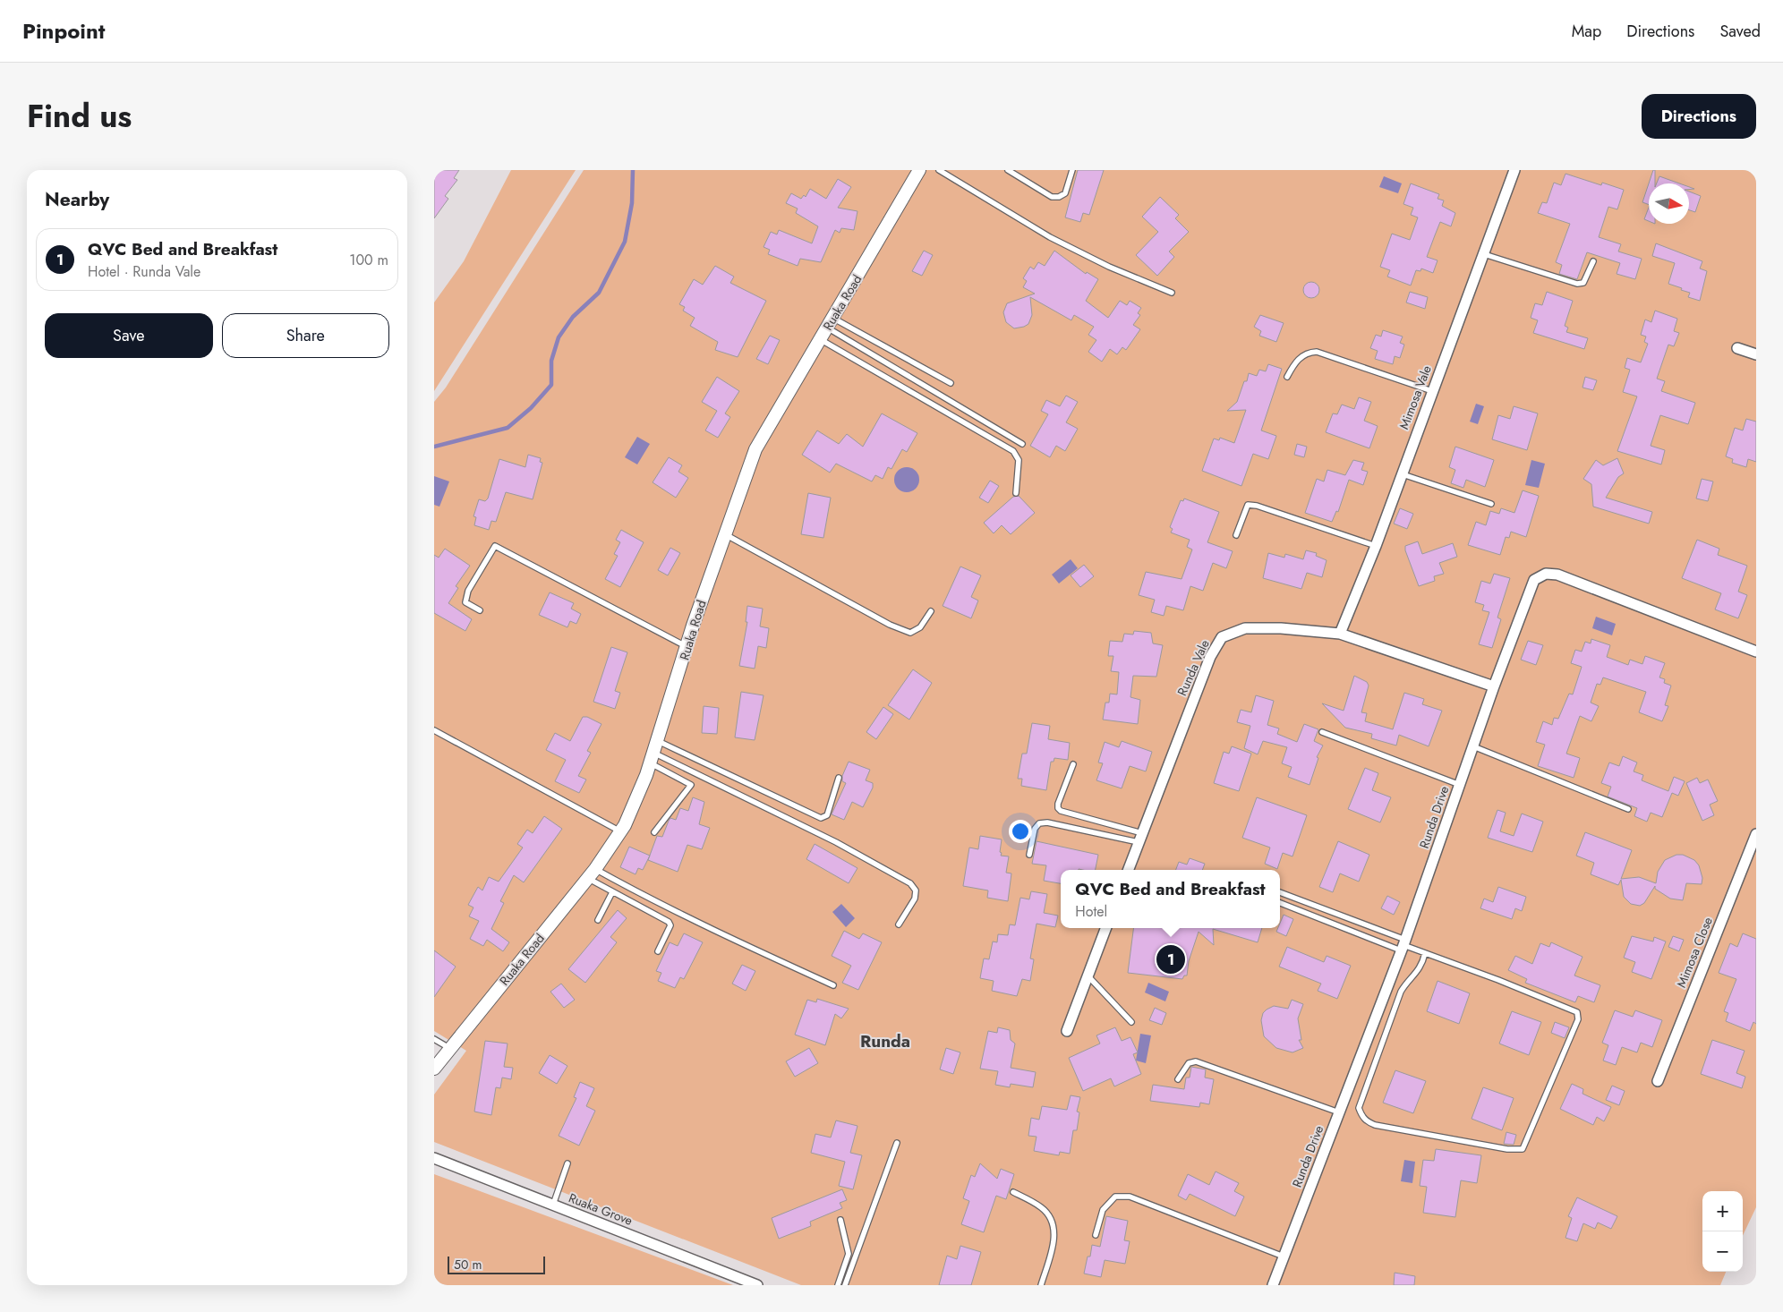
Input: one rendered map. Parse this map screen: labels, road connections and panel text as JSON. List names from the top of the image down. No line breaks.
{"streets":{"street":["Ruaka Road","Mimosa Vale","Runda Vale","Runda Drive","Mimosa Close","Ruaka Grove"]},"crossings":[["Mimosa Vale","Runda Vale"],["Runda Vale","Runda Drive"]],"districts":["Runda"],"scale_bar":"50 m","north":"right","page":{"header":"Pinpoint","nav":["Map","Directions","Saved"],"title":"Find us","buttons":["Directions",["Save","Share"]],"heading":"Nearby","list":[{"mark":"1","name":"QVC Bed and Breakfast","note":"Hotel · Runda Vale","value":"100 m"}],"popup":["QVC Bed and Breakfast","Hotel"],"pins":"1","map_buttons":["+","−"],"scale":"50 m"}}
